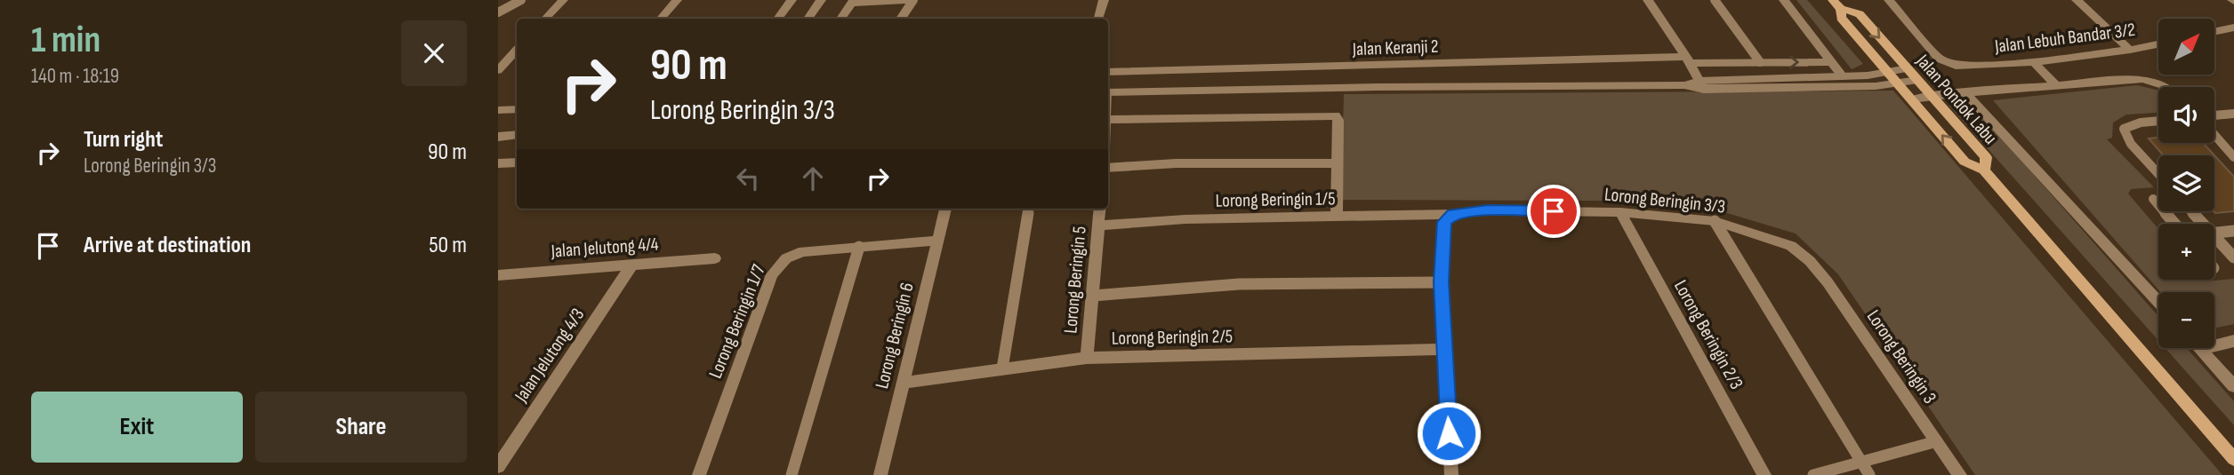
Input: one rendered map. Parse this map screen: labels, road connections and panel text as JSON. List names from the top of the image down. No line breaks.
{"streets":{"main road":["Jalan Pondok Labu"],"street":["Jalan Lebuh Bandar 3/2","Jalan Keranji 2","Lorong Beringin 1/5","Lorong Beringin 3/3","Jalan Jelutong 4/4","Lorong Beringin 5","Lorong Beringin 1/7","Lorong Beringin 2/3","Lorong Beringin 6","Lorong Beringin 2/5","Jalan Jelutong 4/3","Lorong Beringin 3"]},"crossings":[["Lorong Beringin 1/5","Lorong Beringin 3/3"],["Lorong Beringin 1/5","Lorong Beringin 5"],["Lorong Beringin 3/3","Lorong Beringin 2/3"],["Lorong Beringin 3/3","Lorong Beringin 3"],["Jalan Jelutong 4/4","Jalan Jelutong 4/3"],["Lorong Beringin 5","Lorong Beringin 2/5"],["Lorong Beringin 1/7","Lorong Beringin 6"],["Lorong Beringin 6","Lorong Beringin 2/5"]],"north":"top right","page":{"heading":["1 min","140 m · 18:19"],"map_buttons":["+","−"],"turn":["90 m","Lorong Beringin 3/3"],"list":[{"name":"Turn right","note":"Lorong Beringin 3/3","value":"90 m"},{"name":"Arrive at destination","value":"50 m"}],"buttons":["Exit","Share"]}}
